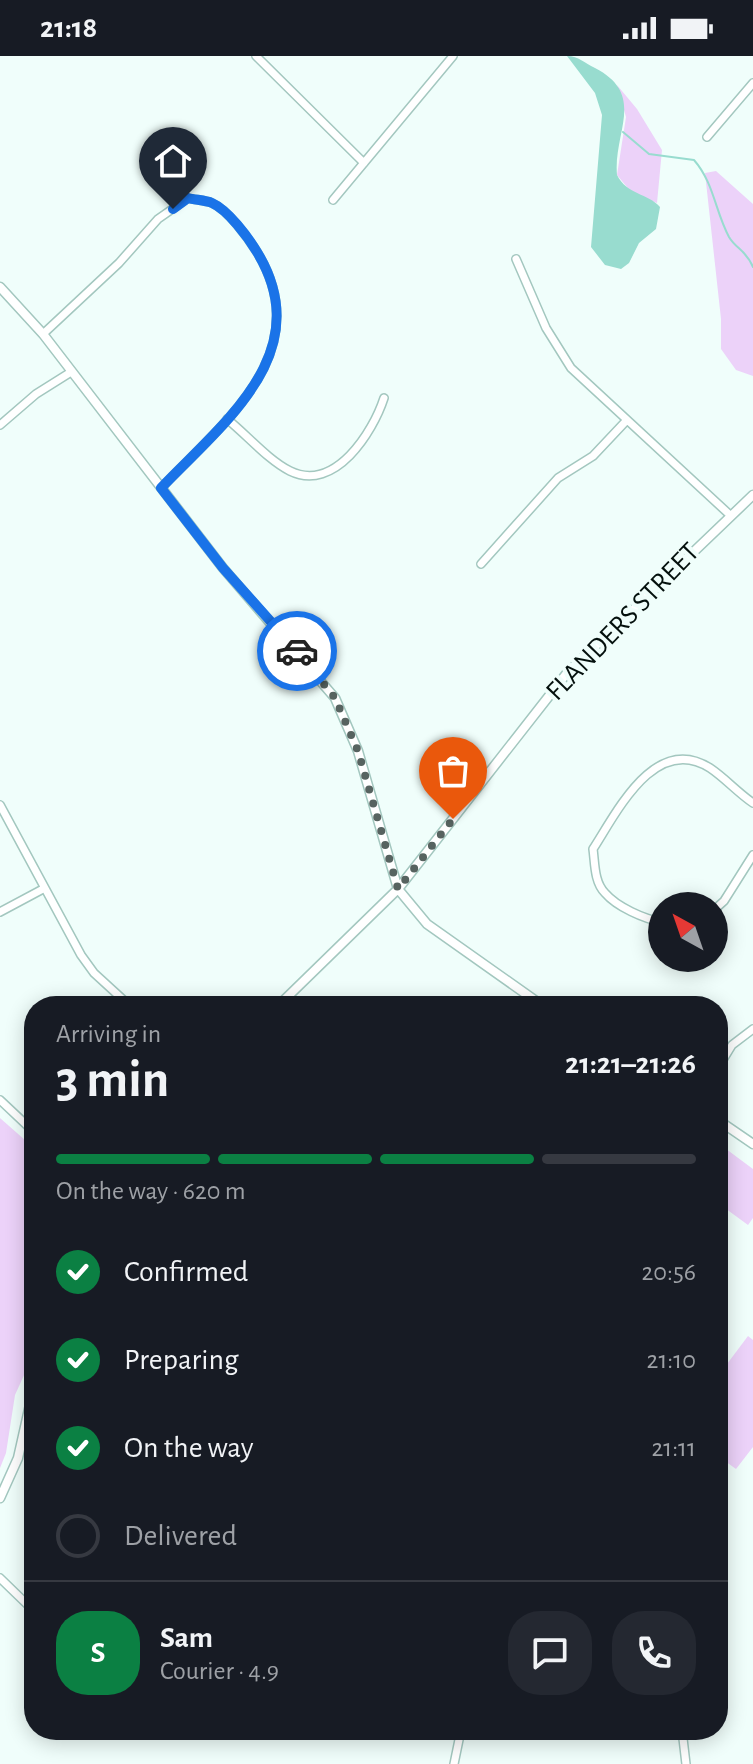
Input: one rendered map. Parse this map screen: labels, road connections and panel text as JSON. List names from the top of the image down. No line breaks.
{"streets":{"street":["FLANDERS STREET"]},"north":"top left","page":{"status":"21:18","heading":["3 min","Arriving in","21:21–21:26"],"panel":["Sam","Courier · 4.9"],"bar":"On the way · 620 m","list":[["Confirmed","20:56"],["Preparing","21:10"],["On the way","21:11"],"Delivered"],"round":"S"}}
